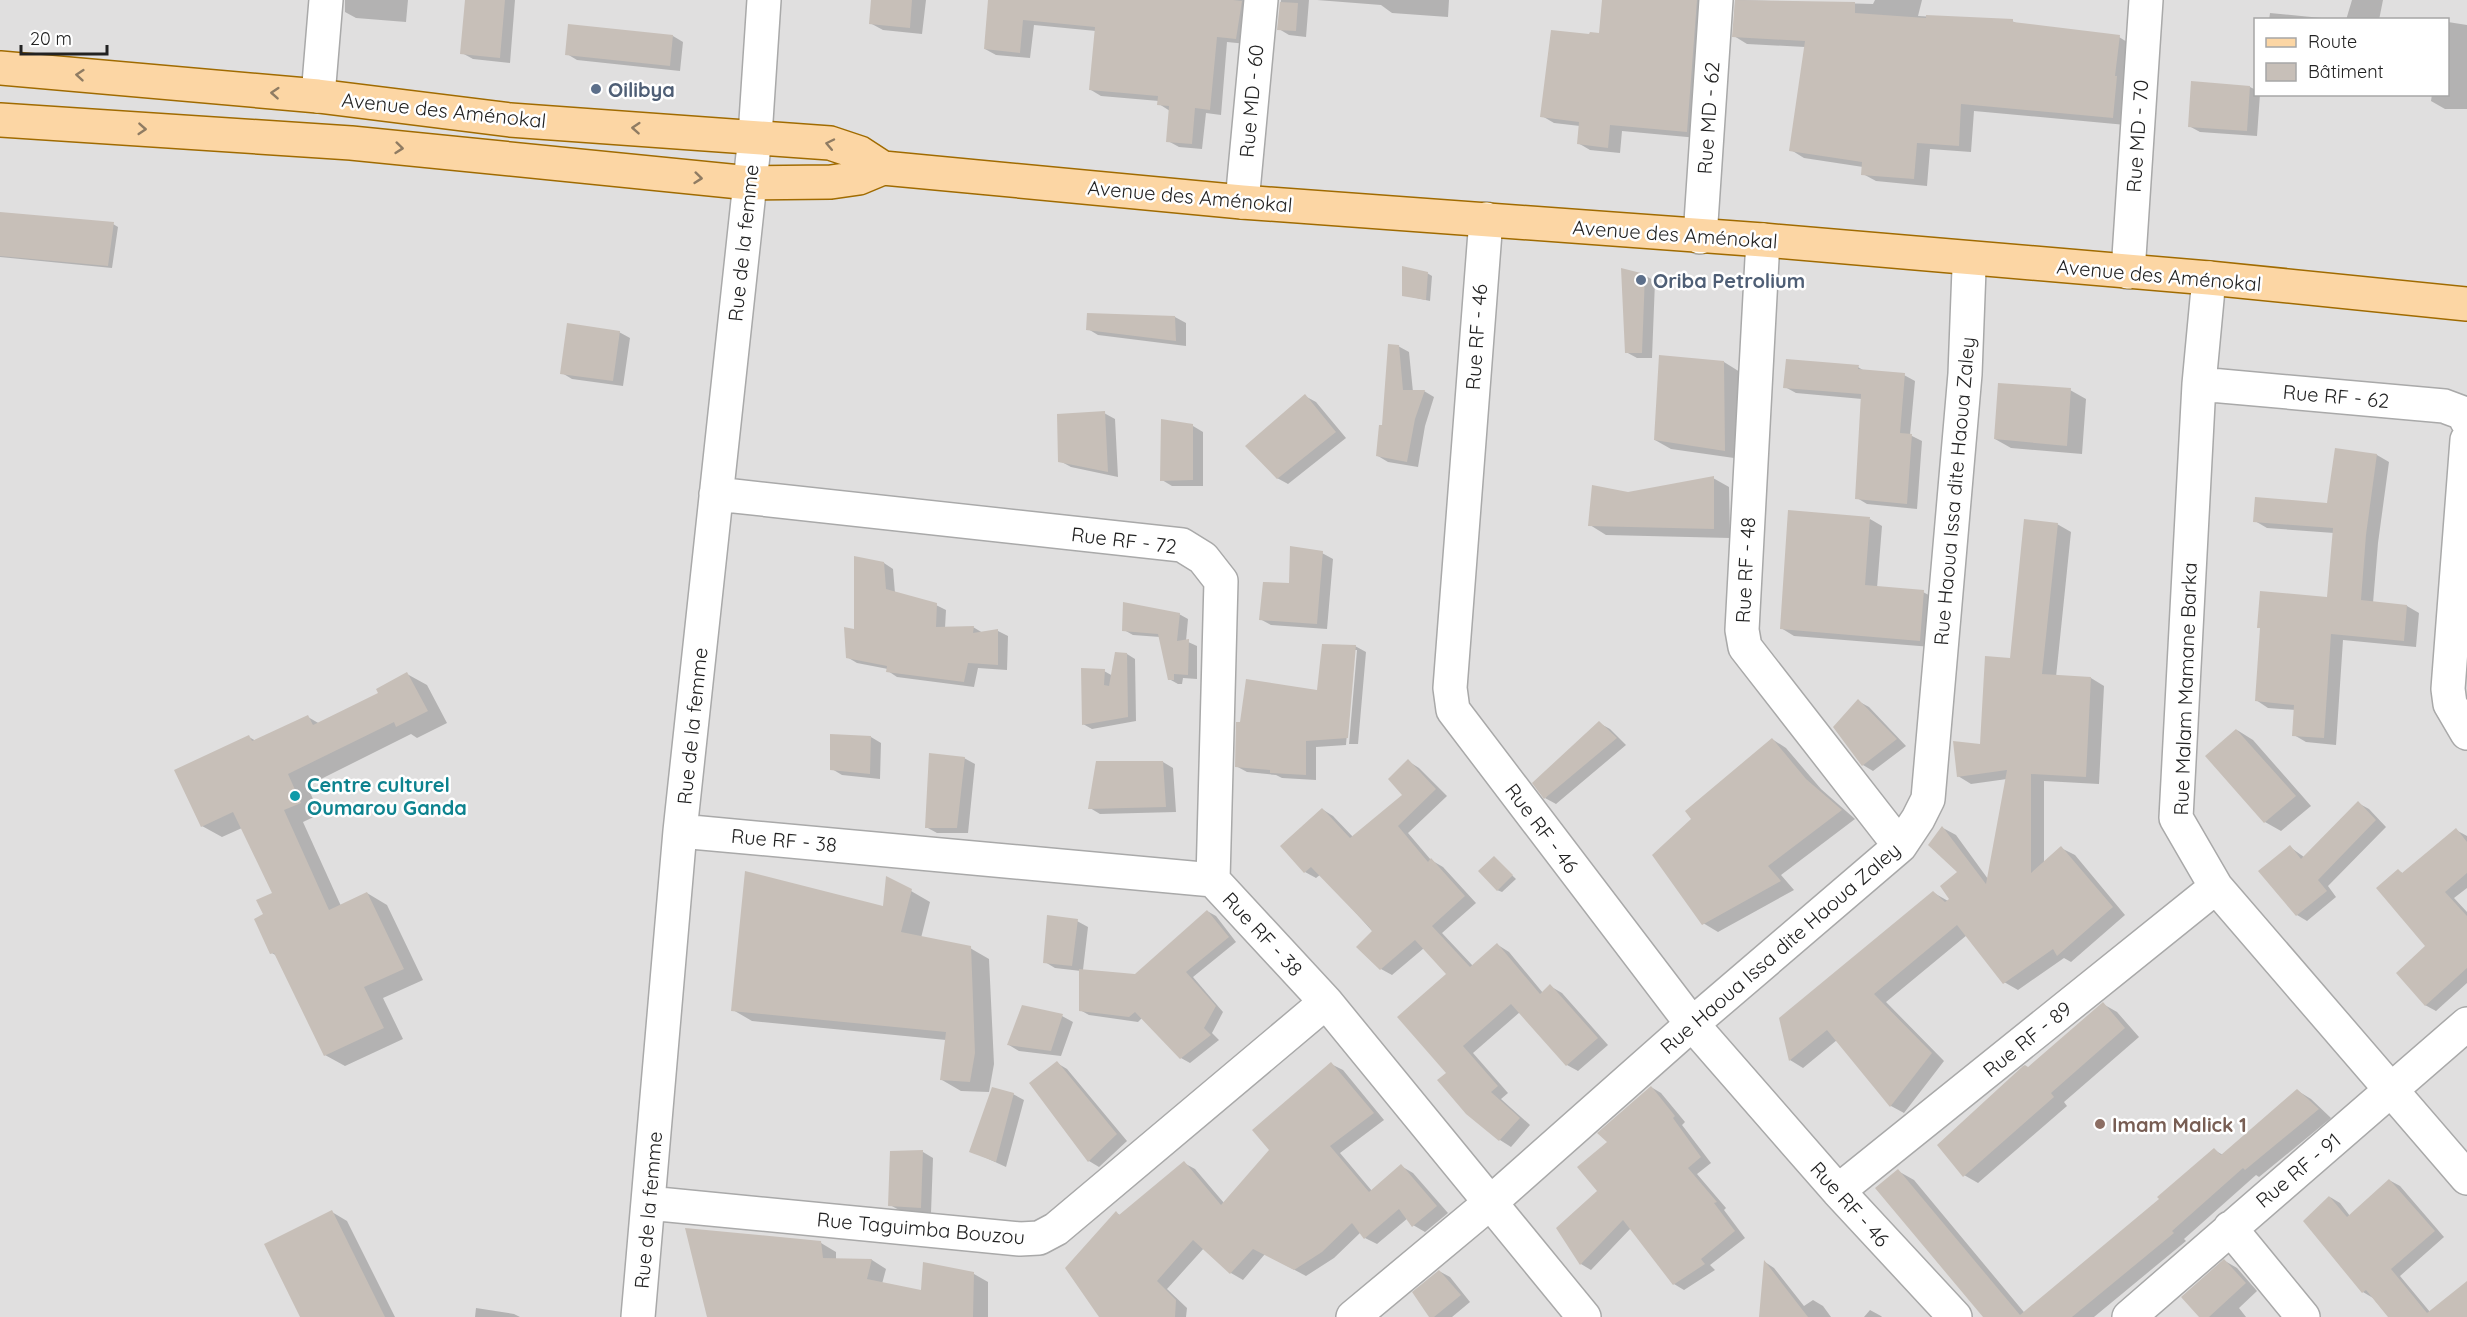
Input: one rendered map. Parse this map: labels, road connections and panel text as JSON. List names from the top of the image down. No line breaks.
{"streets":{"main road":["Avenue des Aménokal"],"street":["Rue MD - 60","Rue MD - 62","Rue MD - 70","Rue de la femme","Rue RF - 46","Rue RF - 62","Rue Haoua Issa dite Haoua Zaley","Rue RF - 72","Rue RF - 48","Rue Malam Mamane Barka","Rue RF - 38","Rue RF - 89","Rue RF - 91","Rue Taguimba Bouzou"]},"crossings":[["Rue MD - 60","Avenue des Aménokal"],["Avenue des Aménokal","Rue MD - 62"],["Avenue des Aménokal","Rue MD - 70"],["Avenue des Aménokal","Rue de la femme"],["Avenue des Aménokal","Rue RF - 46"],["Avenue des Aménokal","Rue RF - 48"],["Avenue des Aménokal","Rue Malam Mamane Barka"],["Rue de la femme","Rue RF - 72"],["Rue de la femme","Rue RF - 38"],["Rue de la femme","Rue Taguimba Bouzou"],["Rue RF - 46","Rue Haoua Issa dite Haoua Zaley"],["Rue RF - 46","Rue RF - 89"],["Rue RF - 62","Rue Malam Mamane Barka"],["Rue Haoua Issa dite Haoua Zaley","Rue RF - 48"],["Rue Haoua Issa dite Haoua Zaley","Rue RF - 38"],["Rue RF - 72","Rue RF - 38"],["Rue Malam Mamane Barka","Rue RF - 89"],["Rue Malam Mamane Barka","Rue RF - 91"],["Rue RF - 38","Rue Taguimba Bouzou"]],"places":["Oilibya","Oriba Petrolium","Centre culturel Oumarou Ganda","Imam Malick 1"],"legend":["Route","Bâtiment"],"scale_bar":"20 m"}
